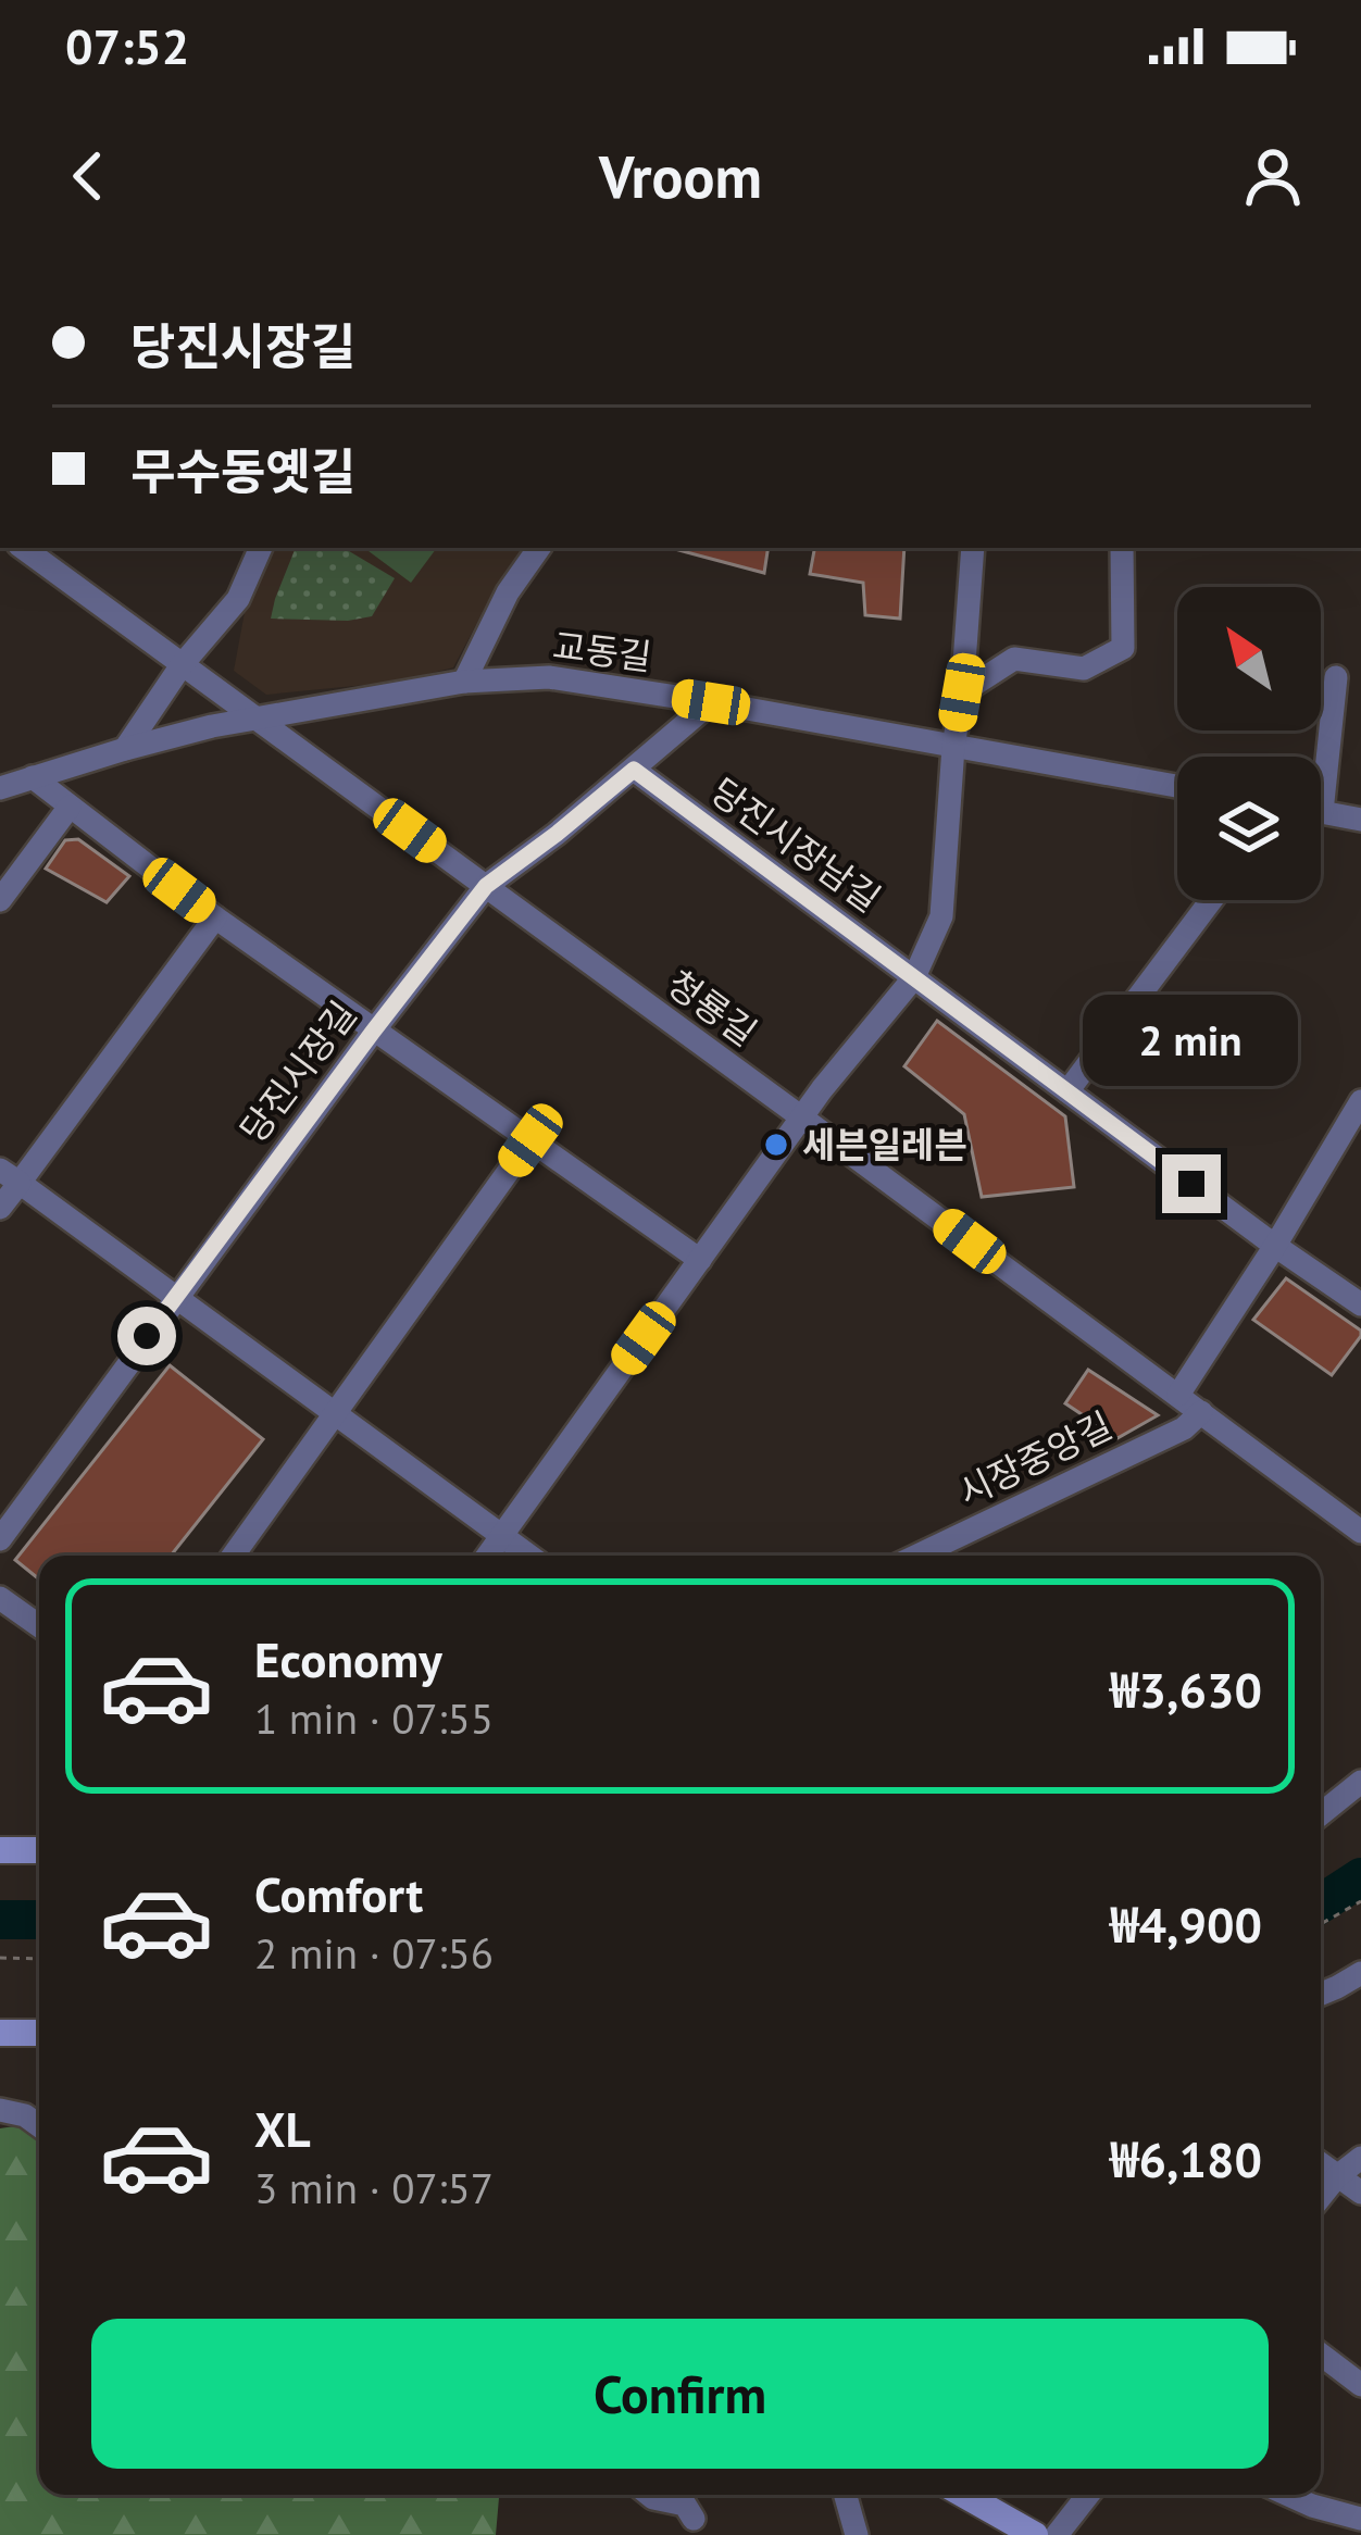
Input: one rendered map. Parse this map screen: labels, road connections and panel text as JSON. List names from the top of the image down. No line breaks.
{"streets":{"street":["교동길","당진시장남길","청룡길","당진시장길","시장중앙길"]},"crossings":[["교동길","청룡길"],["교동길","당진시장길"],["당진시장남길","당진시장길"],["청룡길","당진시장길"],["청룡길","시장중앙길"]],"places":["세븐일레븐"],"north":"top left","page":{"status":"07:52","header":"Vroom","banner":["당진시장길","무수동옛길"],"bubble":"2 min","list":[{"name":"Economy","note":"1 min · 07:55","value":"₩3,630"},{"name":"Comfort","note":"2 min · 07:56","value":"₩4,900"},{"name":"XL","note":"3 min · 07:57","value":"₩6,180"}],"buttons":"Confirm"}}
